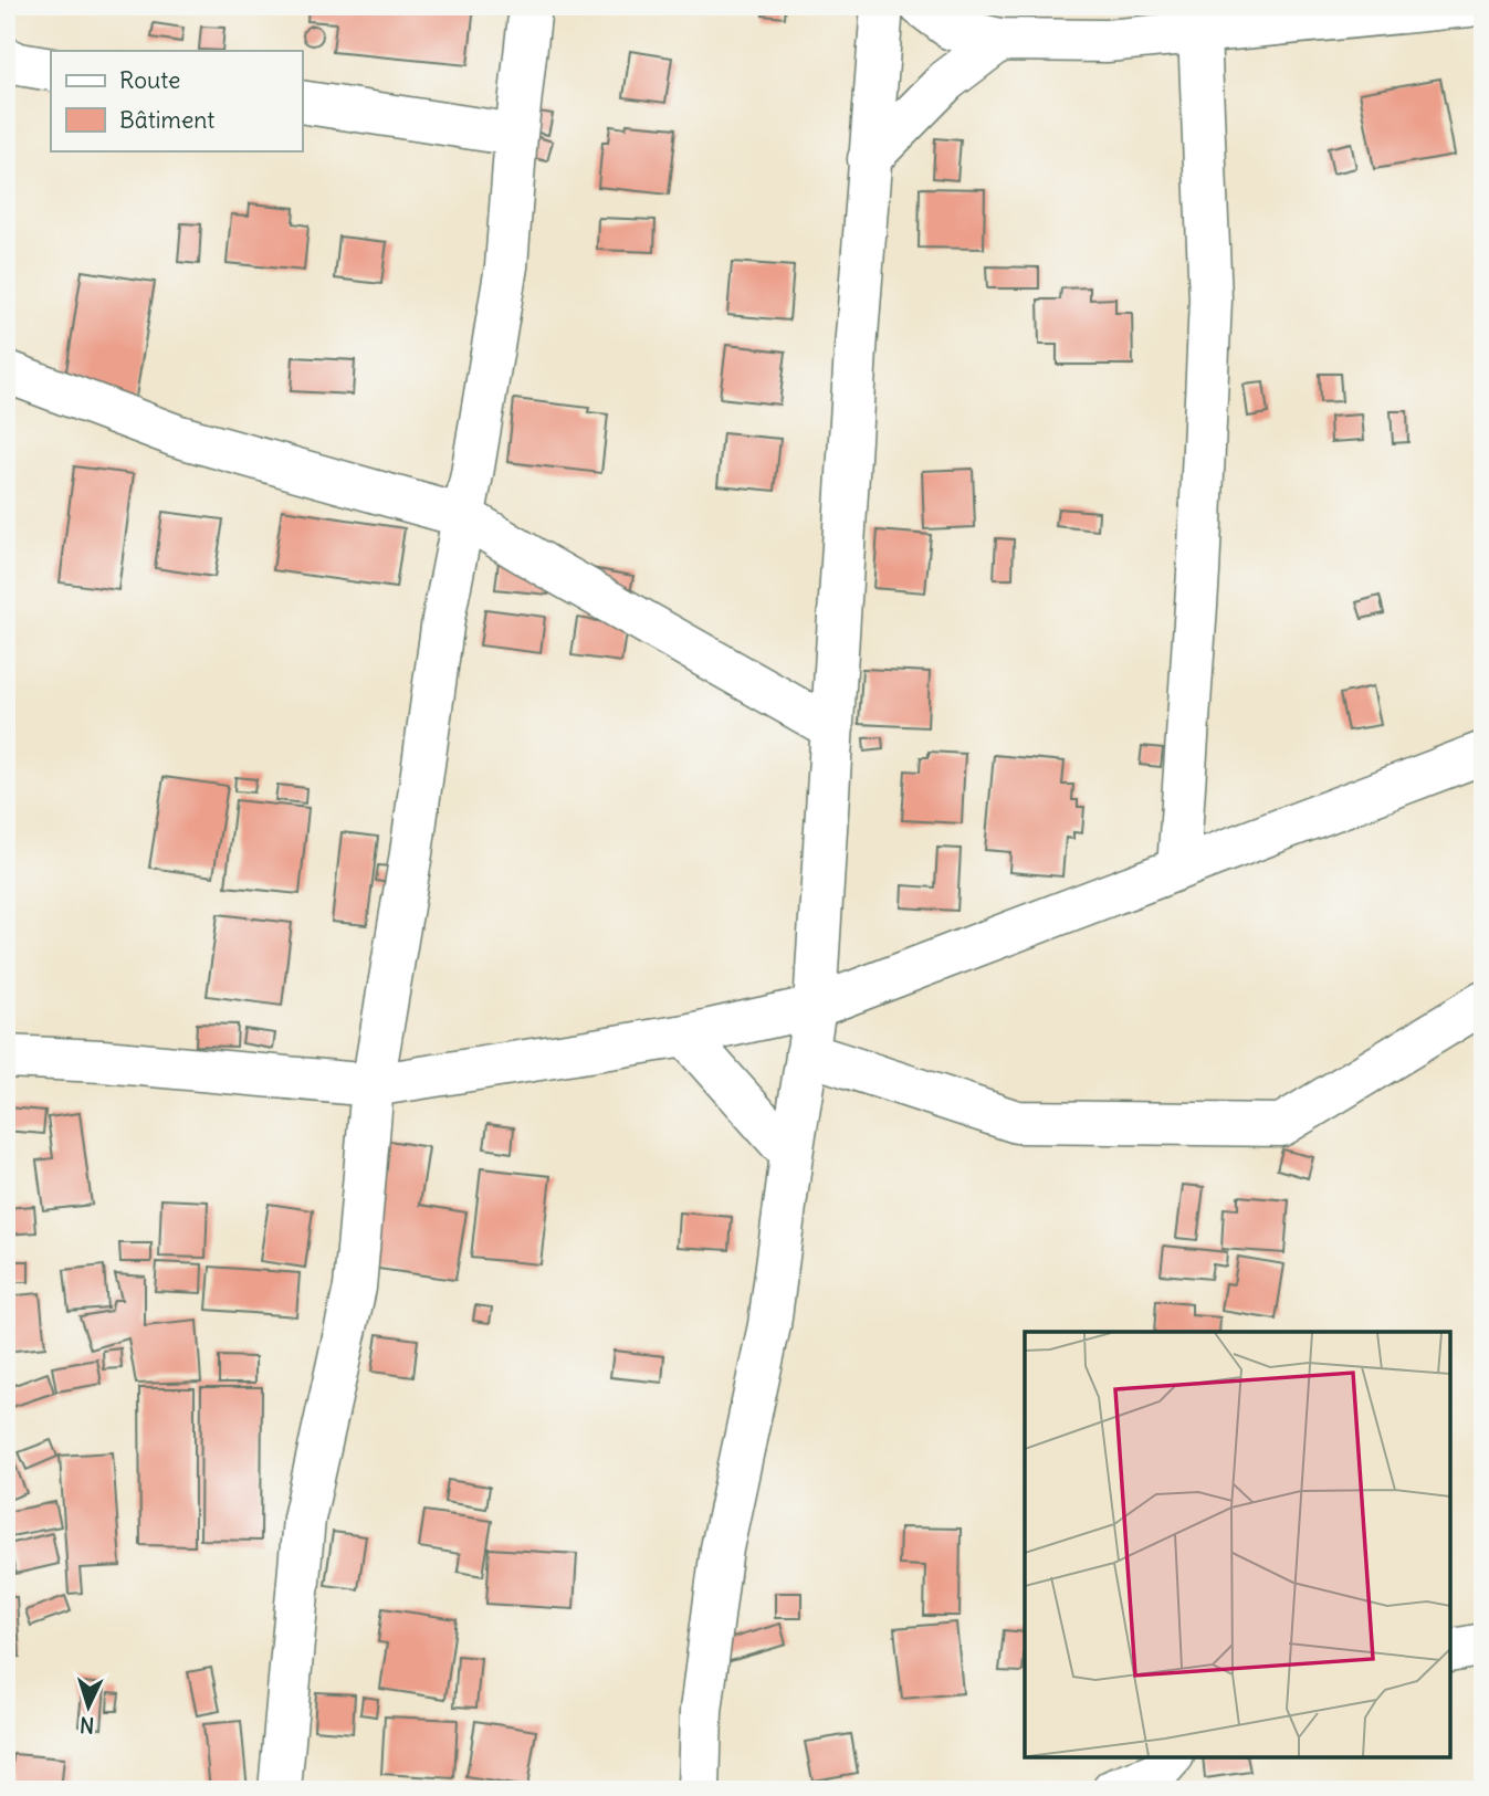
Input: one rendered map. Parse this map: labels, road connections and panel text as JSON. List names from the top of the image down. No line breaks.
{"legend":["Route","Bâtiment"],"north":"bottom"}
